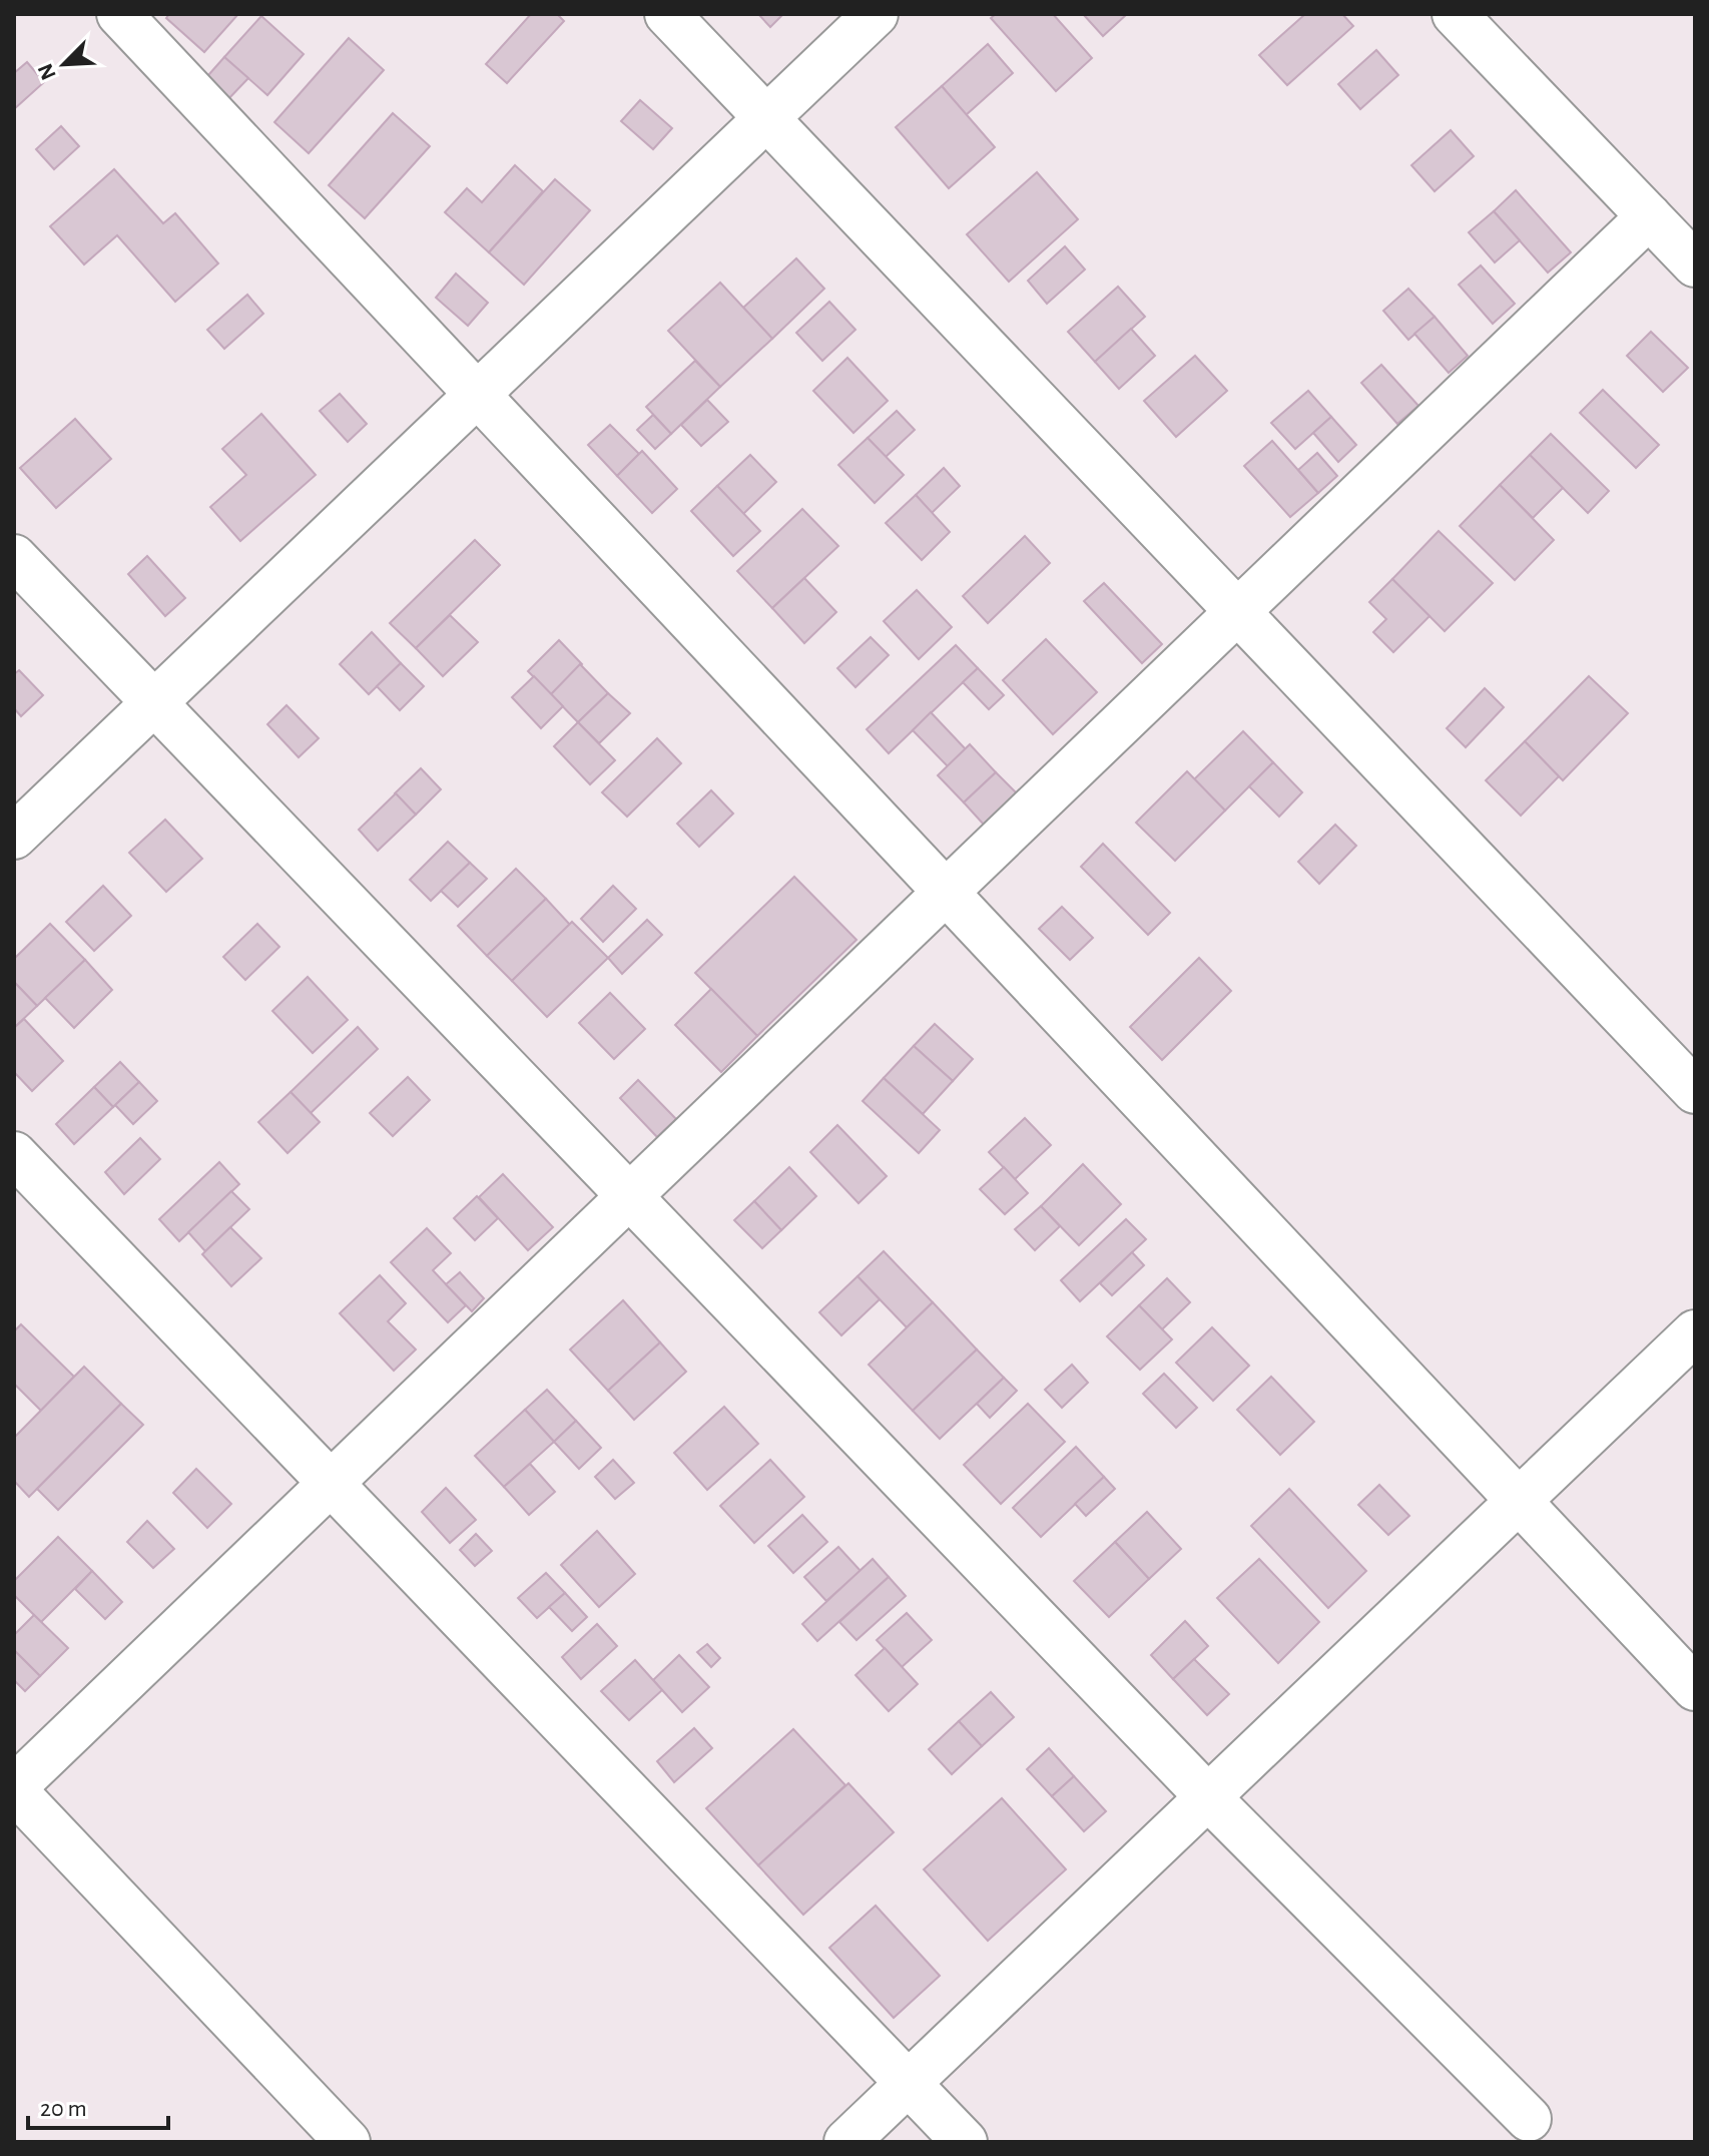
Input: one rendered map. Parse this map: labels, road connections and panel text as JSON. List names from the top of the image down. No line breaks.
{"scale_bar":"20 m","north":"bottom left"}
